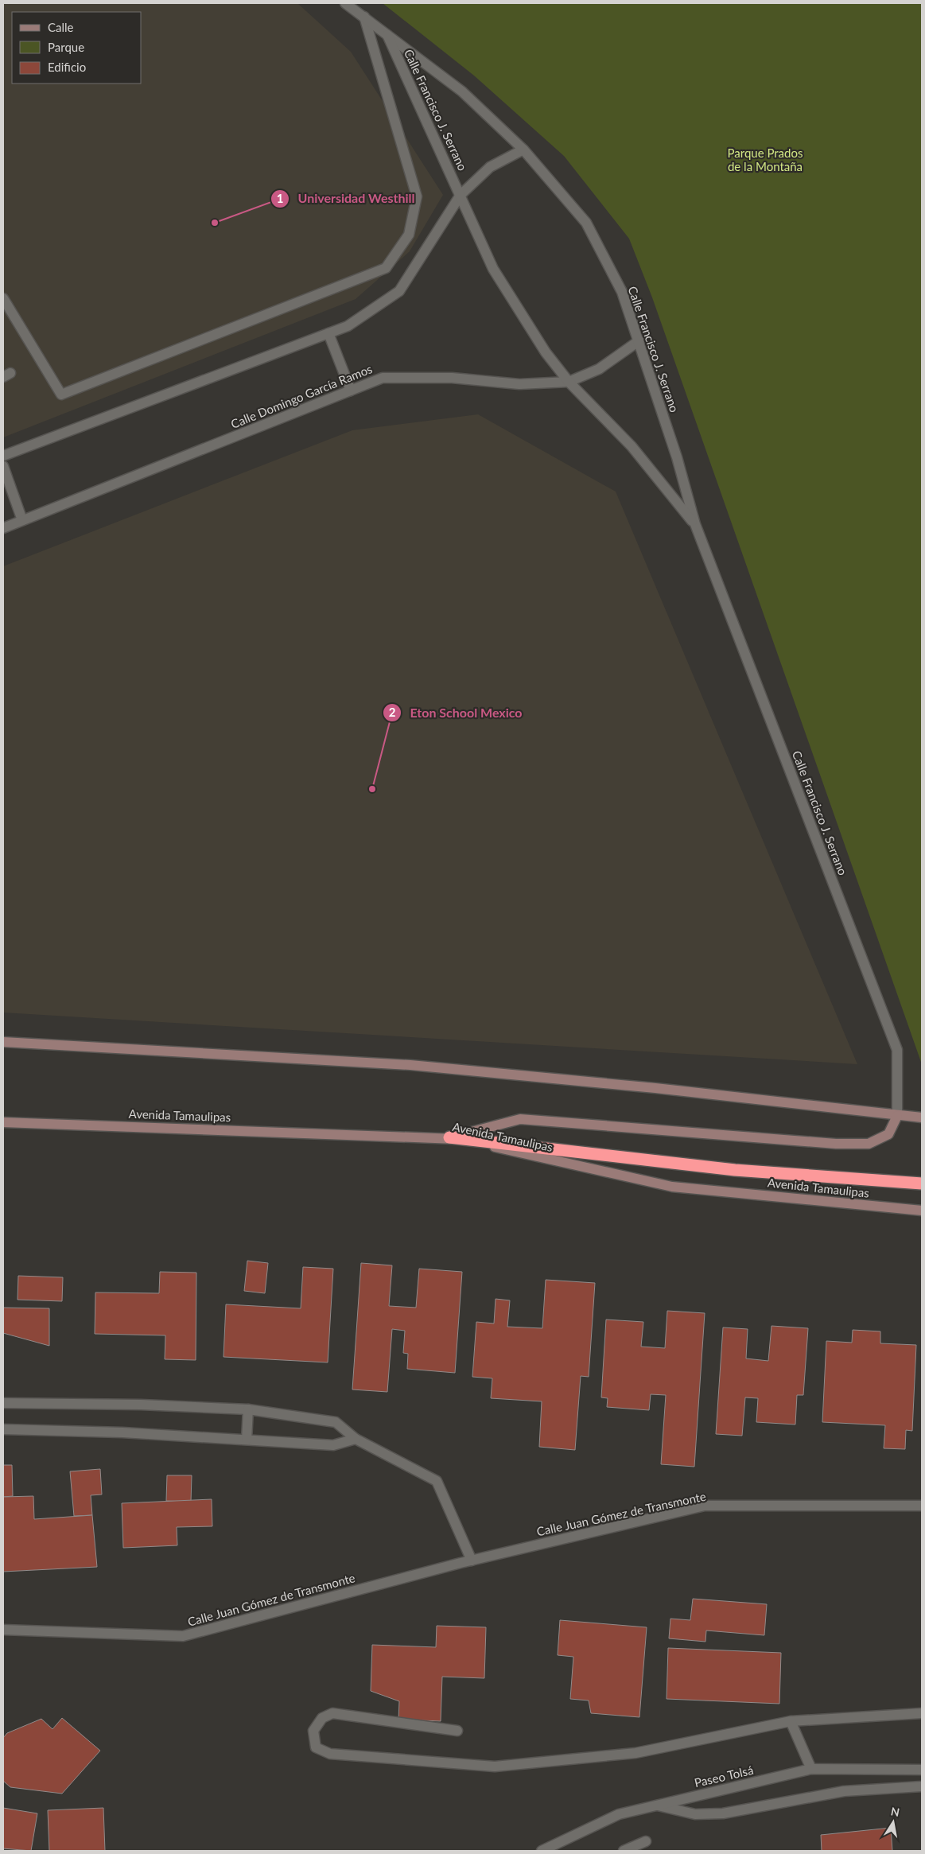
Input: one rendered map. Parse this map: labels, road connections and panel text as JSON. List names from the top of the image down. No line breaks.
{"streets":{"street":["Calle Francisco J. Serrano","Calle Domingo García Ramos","Avenida Tamaulipas","Calle Juan Gómez de Transmonte","Paseo Tolsá"]},"crossings":[["Calle Francisco J. Serrano","Calle Domingo García Ramos"]],"parks":["Parque Prados de la Montaña"],"places":["Universidad Westhill","Eton School Mexico"],"legend":["Calle","Parque","Edificio"],"north":"top"}
